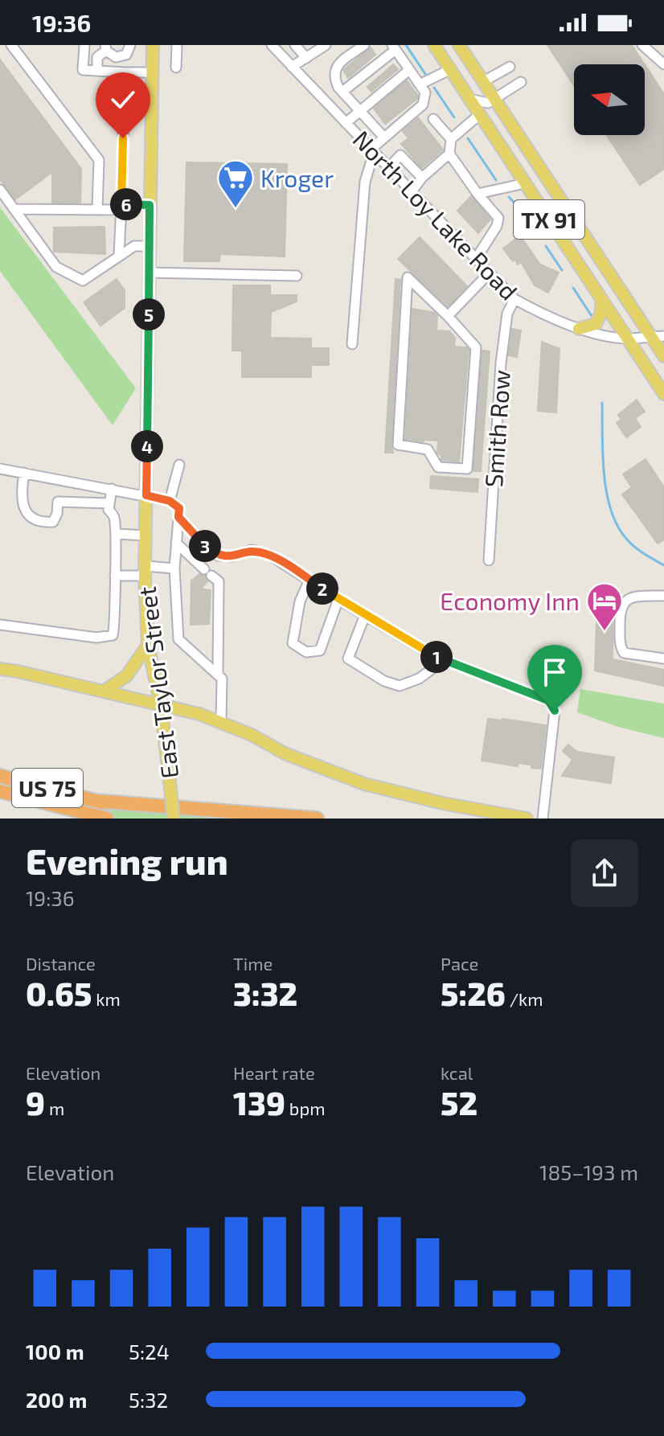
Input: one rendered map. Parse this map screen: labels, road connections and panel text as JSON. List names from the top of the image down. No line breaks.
{"streets":{"highway":["US 75"],"main road":["TX 91","East Taylor Street"],"street":["North Loy Lake Road","Smith Row"]},"crossings":[["North Loy Lake Road","TX 91"],["North Loy Lake Road","Smith Row"]],"places":{"supermarket":["Kroger"],"hotel":["Economy Inn"]},"north":"left","page":{"status":"19:36","pins":["6","5","4","3","2","1"],"heading":["Evening run","19:36"],"stats":[["Distance","0.65 km"],["Time","3:32"],["Pace","5:26 /km"],["Elevation","9 m"],["Heart rate","139 bpm"],["kcal","52"]],"chart":["Elevation","185–193 m"],"list":[{"name":"100 m","note":"5:24"},{"name":"200 m","note":"5:32"}]}}
